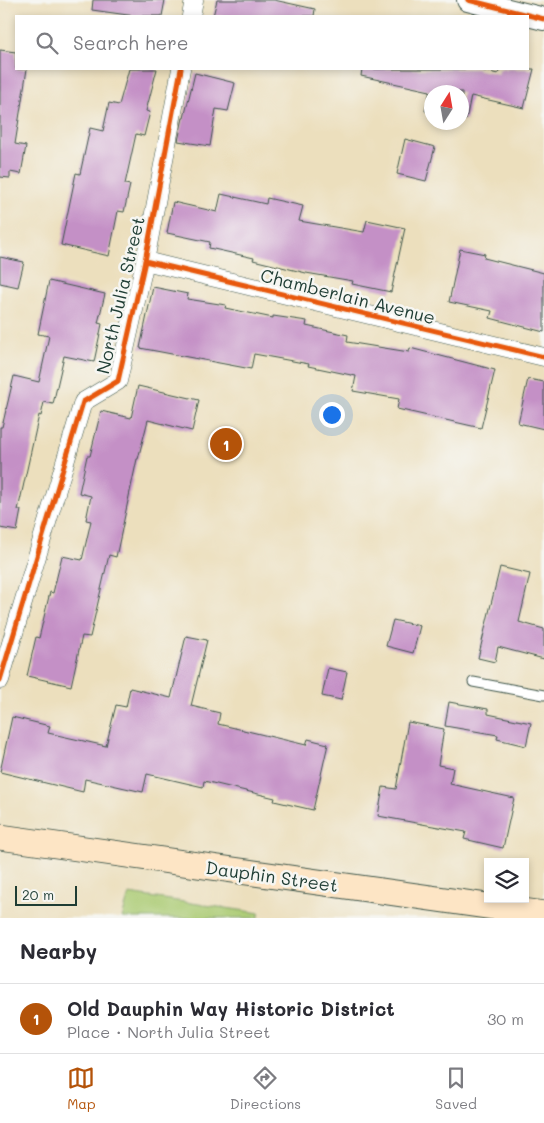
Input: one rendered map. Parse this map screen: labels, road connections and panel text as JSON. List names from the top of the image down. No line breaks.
{"streets":{"main road":["Dauphin Street"],"street":["North Julia Street","Chamberlain Avenue"]},"crossings":[["North Julia Street","Chamberlain Avenue"]],"scale_bar":"20 m","north":"top","page":{"search":"Search here","pins":"1","scale":"20 m","heading":"Nearby","list":[{"mark":"1","name":"Old Dauphin Way Historic District","note":"Place · North Julia Street","value":"30 m"}],"nav":["Map","Directions","Saved"]}}
